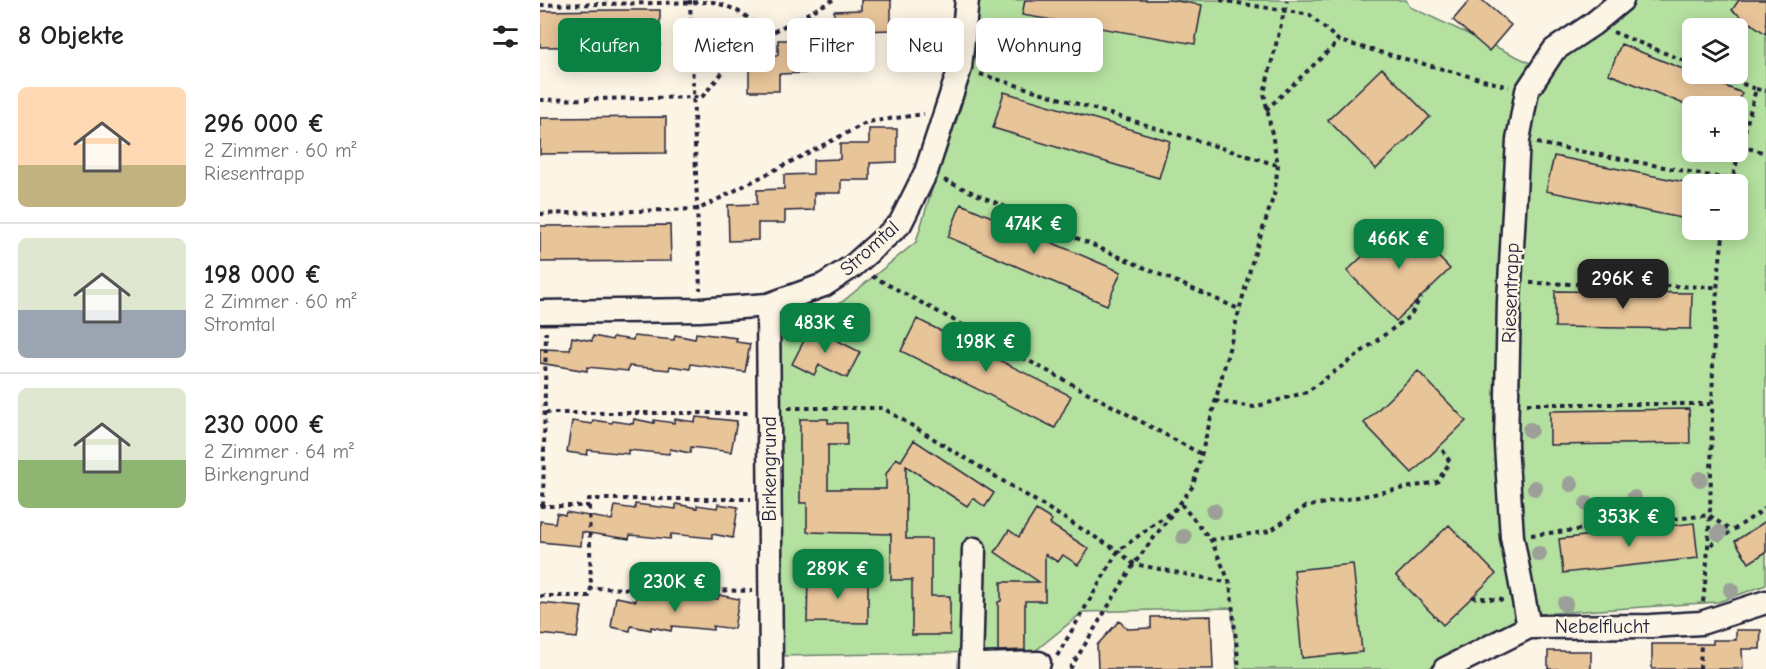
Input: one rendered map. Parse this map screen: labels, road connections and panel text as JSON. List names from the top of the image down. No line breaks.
{"streets":{"street":["Stromtal","Riesentrapp","Birkengrund","Nebelflucht"]},"crossings":[["Stromtal","Birkengrund"],["Riesentrapp","Nebelflucht"]],"page":{"heading":"8 Objekte","map_buttons":["+","−"],"chip":["Kaufen","Mieten","Filter","Neu","Wohnung"],"list":[{"name":"296 000 €","note":"2 Zimmer · 60 m² · Riesentrapp"},{"name":"198 000 €","note":"2 Zimmer · 60 m² · Stromtal"},{"name":"230 000 €","note":"2 Zimmer · 64 m² · Birkengrund"}],"price":["474K €","466K €","296K €","483K €","198K €","353K €","289K €","230K €"]}}
